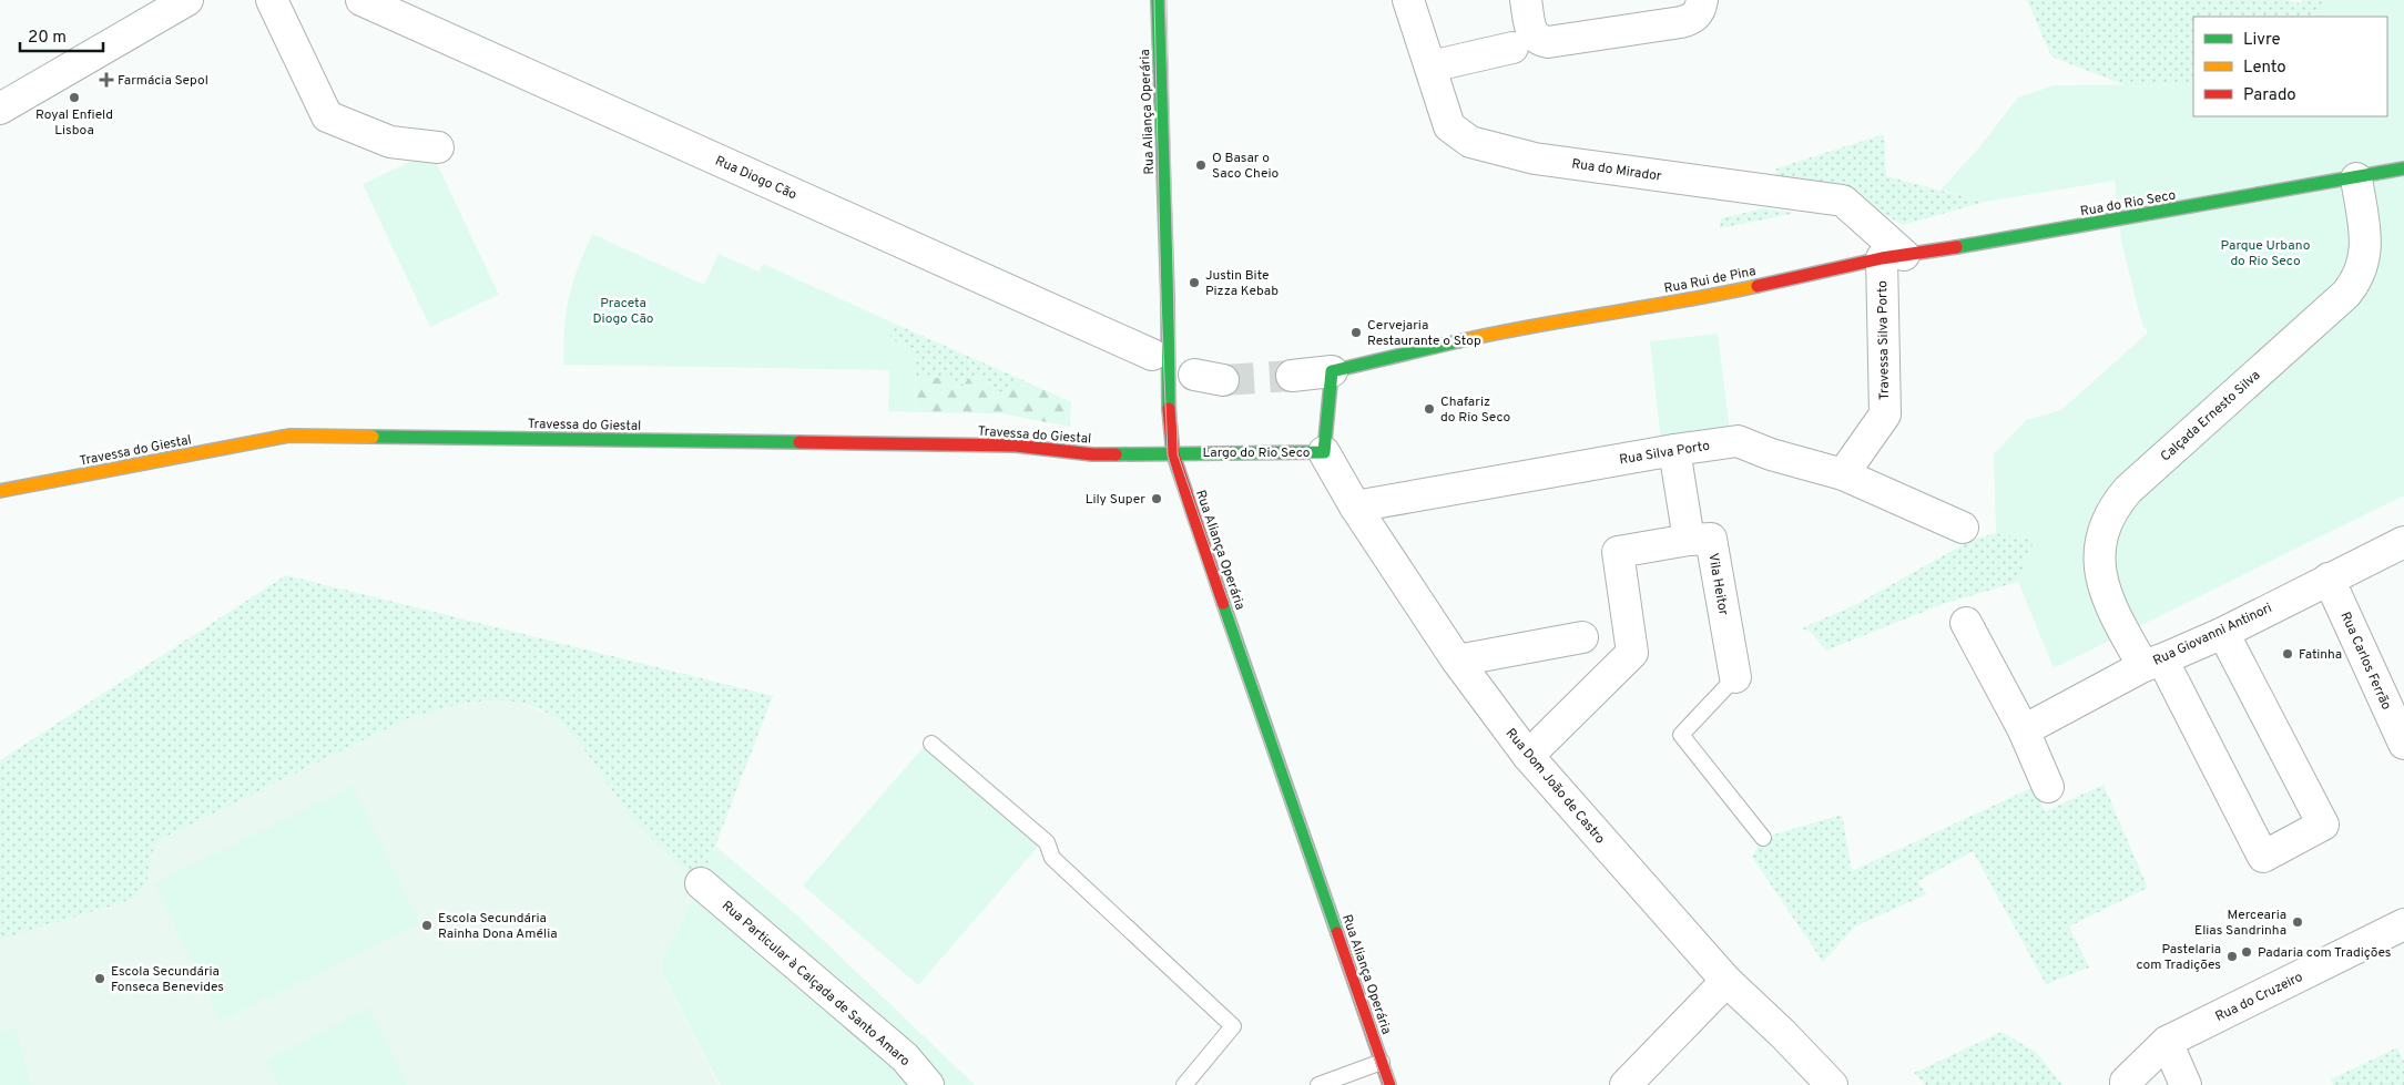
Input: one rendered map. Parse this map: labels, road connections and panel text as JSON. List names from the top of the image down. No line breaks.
{"streets":{"street":["Rua Aliança Operária","Rua do Mirador","Rua Diogo Cão","Rua do Rio Seco","Rua Rui de Pina","Travessa Silva Porto","Calçada Ernesto Silva","Travessa do Giestal","Largo do Rio Seco","Rua Silva Porto","Vila Heitor","Rua Giovanni Antinori","Rua Carlos Ferrão","Rua Dom João de Castro","Rua Particular à Calçada de Santo Amaro","Rua do Cruzeiro"]},"crossings":[["Rua Aliança Operária","Travessa do Giestal"],["Rua Aliança Operária","Largo do Rio Seco"],["Rua do Mirador","Rua do Rio Seco"],["Rua do Mirador","Rua Rui de Pina"],["Rua do Mirador","Travessa Silva Porto"],["Rua do Rio Seco","Rua Rui de Pina"],["Rua do Rio Seco","Travessa Silva Porto"],["Rua do Rio Seco","Calçada Ernesto Silva"],["Rua Rui de Pina","Travessa Silva Porto"],["Rua Rui de Pina","Largo do Rio Seco"],["Travessa Silva Porto","Rua Silva Porto"],["Calçada Ernesto Silva","Rua Giovanni Antinori"],["Travessa do Giestal","Largo do Rio Seco"],["Largo do Rio Seco","Rua Dom João de Castro"],["Rua Silva Porto","Rua Dom João de Castro"],["Rua Giovanni Antinori","Rua Carlos Ferrão"]],"parks":["Parque Urbano do Rio Seco","Praceta Diogo Cão"],"places":{"health":["Farmácia Sepol"],"other":["Royal Enfield Lisboa","O Basar o Saco Cheio","Justin Bite Pizza Kebab","Cervejaria Restaurante o Stop","Chafariz do Rio Seco","Lily Super","Fatinha","Mercearia Elias Sandrinha","Escola Secundária Rainha Dona Amélia","Padaria com Tradições","Pastelaria com Tradições","Escola Secundária Fonseca Benevides"]},"legend":["Livre","Lento","Parado"],"scale_bar":"20 m"}
